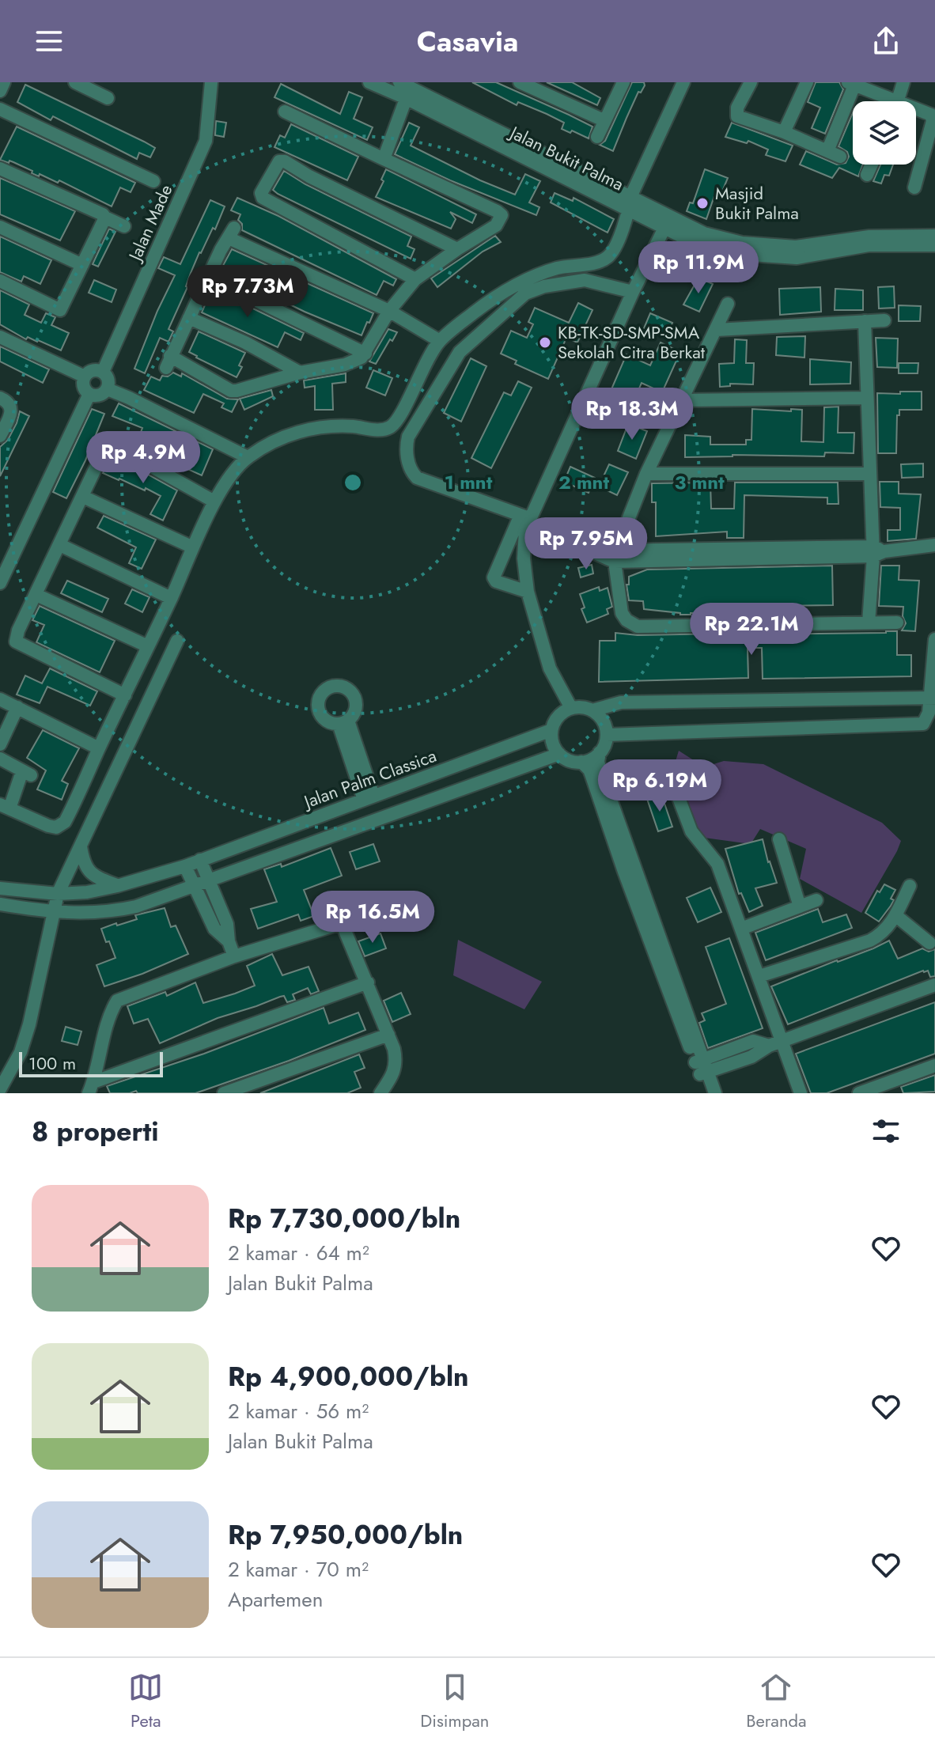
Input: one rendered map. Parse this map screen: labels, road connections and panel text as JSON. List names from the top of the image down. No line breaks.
{"streets":{"street":["Jalan Bukit Palma","Jalan Made","Jalan Palm Classica"]},"places":["Masjid Bukit Palma","KB-TK-SD-SMP-SMA Sekolah Citra Berkat"],"scale_bar":"100 m","page":{"header":"Casavia","price":["Rp 11.9M","Rp 7.73M","Rp 18.3M","Rp 4.9M","Rp 7.95M","Rp 22.1M","Rp 6.19M","Rp 16.5M"],"scale":"100 m","heading":"8 properti","list":[{"name":"Rp 7,730,000/bln","note":"2 kamar · 64 m² · Jalan Bukit Palma"},{"name":"Rp 4,900,000/bln","note":"2 kamar · 56 m² · Jalan Bukit Palma"},{"name":"Rp 7,950,000/bln","note":"2 kamar · 70 m² · Apartemen"}],"tabs":["Peta","Disimpan","Beranda"]},"rings":["1 mnt","2 mnt","3 mnt"]}
